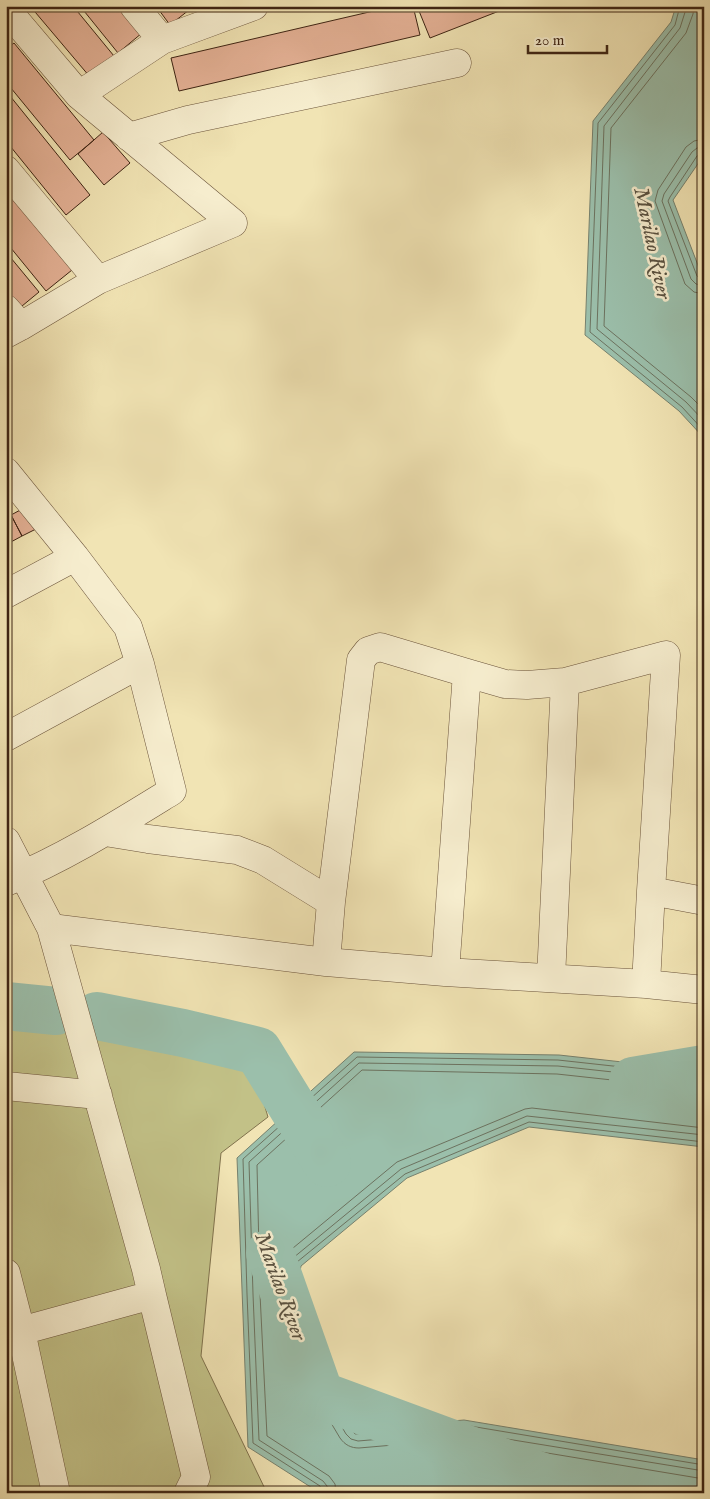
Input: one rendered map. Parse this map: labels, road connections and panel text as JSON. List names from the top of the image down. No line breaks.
{"water":["Marilao River"],"scale_bar":"20 m"}
